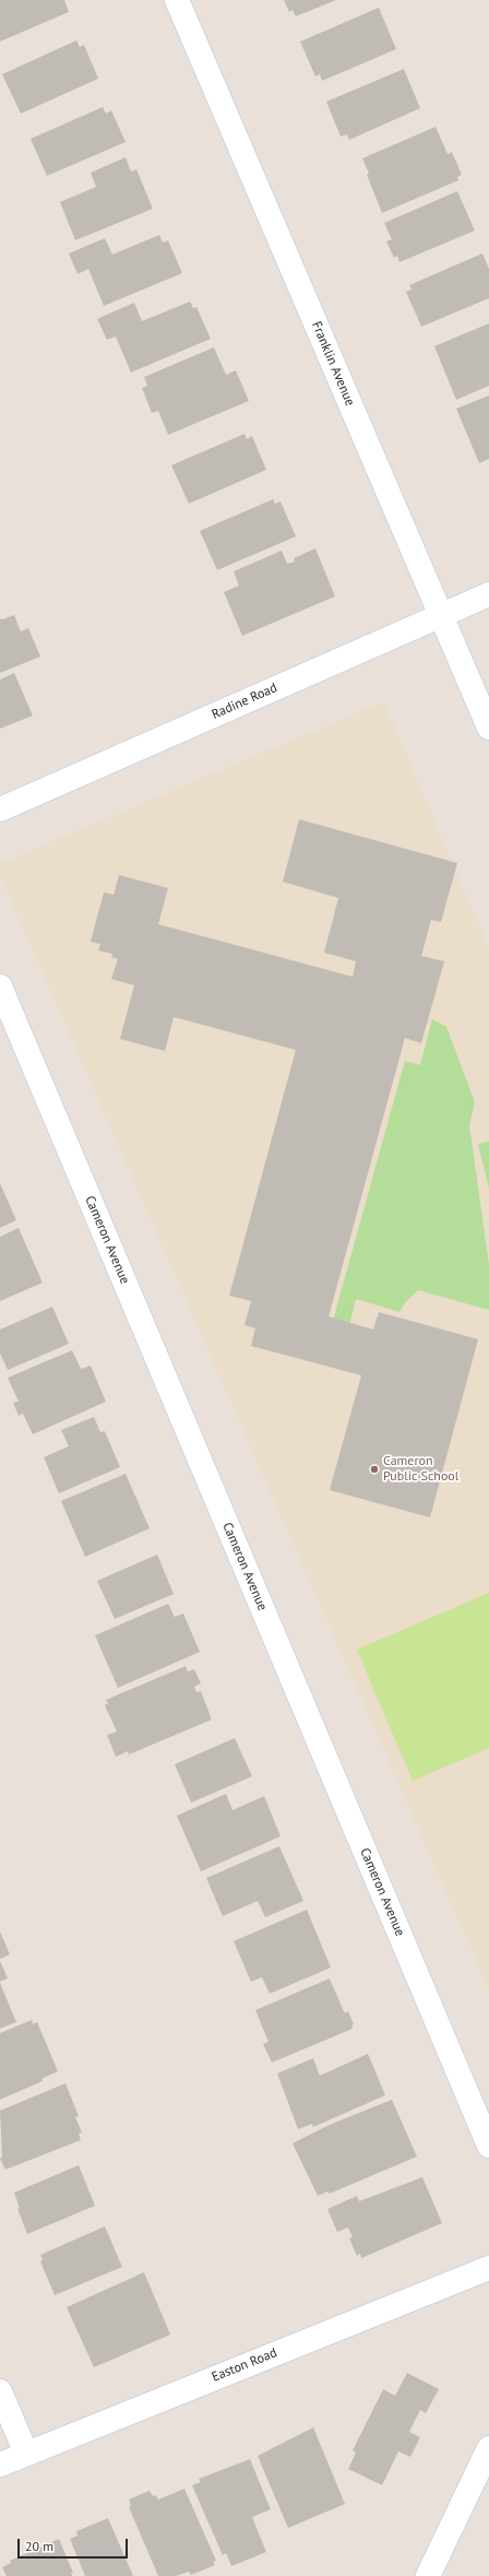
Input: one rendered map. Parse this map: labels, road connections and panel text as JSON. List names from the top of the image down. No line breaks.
{"streets":{"street":["Franklin Avenue","Radine Road","Cameron Avenue","Easton Road"]},"crossings":[["Franklin Avenue","Radine Road"]],"places":["Cameron Public School"],"scale_bar":"20 m"}
